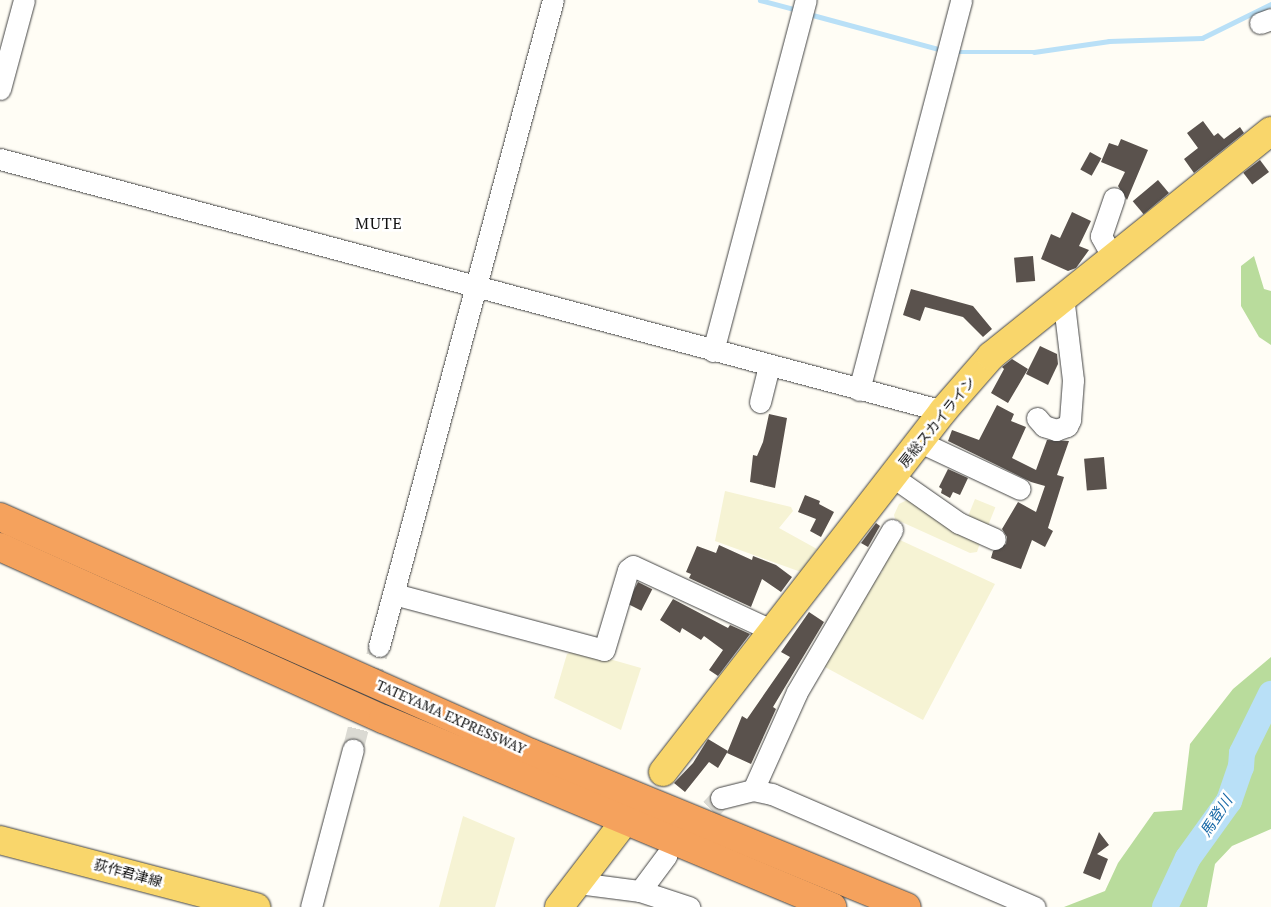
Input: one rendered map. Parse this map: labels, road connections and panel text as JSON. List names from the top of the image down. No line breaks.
{"streets":{"highway":["TATEYAMA EXPRESSWAY"],"main road":["房総スカイライン","荻作君津線"]},"districts":["MUTE"],"water":["馬登川"]}
